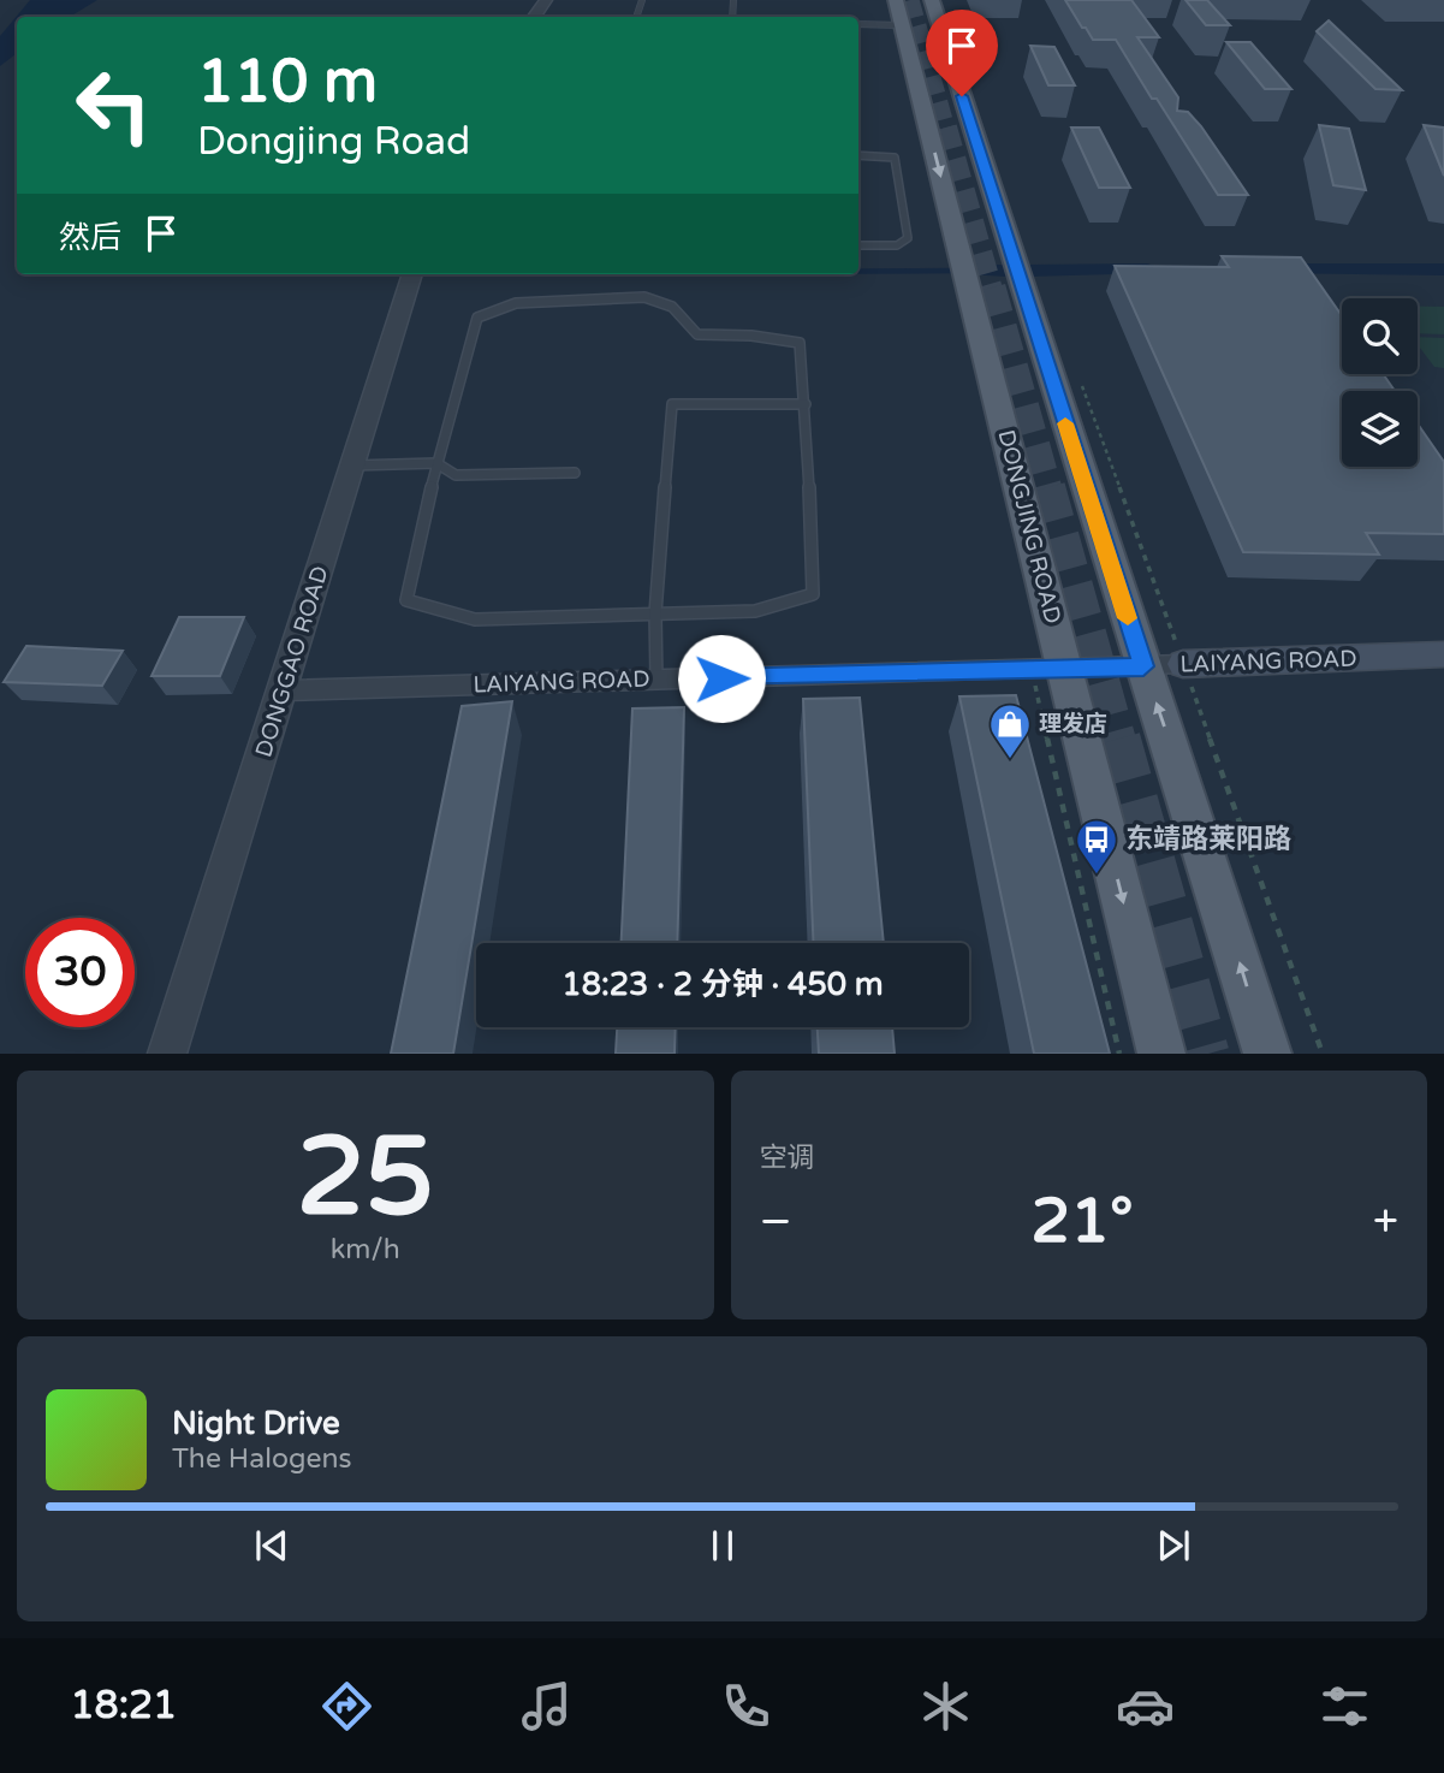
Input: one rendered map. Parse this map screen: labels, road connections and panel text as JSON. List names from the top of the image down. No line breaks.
{"streets":{"main road":["DONGJING ROAD","LAIYANG ROAD"],"street":["DONGGAO ROAD"]},"crossings":[["DONGJING ROAD","LAIYANG ROAD"],["DONGGAO ROAD","LAIYANG ROAD"]],"places":{"shop":["理发店"],"bus stop":["东靖路莱阳路"]},"page":{"turn":["110 m","Dongjing Road"],"then":"然后","limit":"30","trip":"18:23 · 2 分钟 · 450 m","tile":[["25","km/h"],"空调"],"heat":["−","21°","+"],"song":["Night Drive","The Halogens"],"tabs":"18:21"}}
